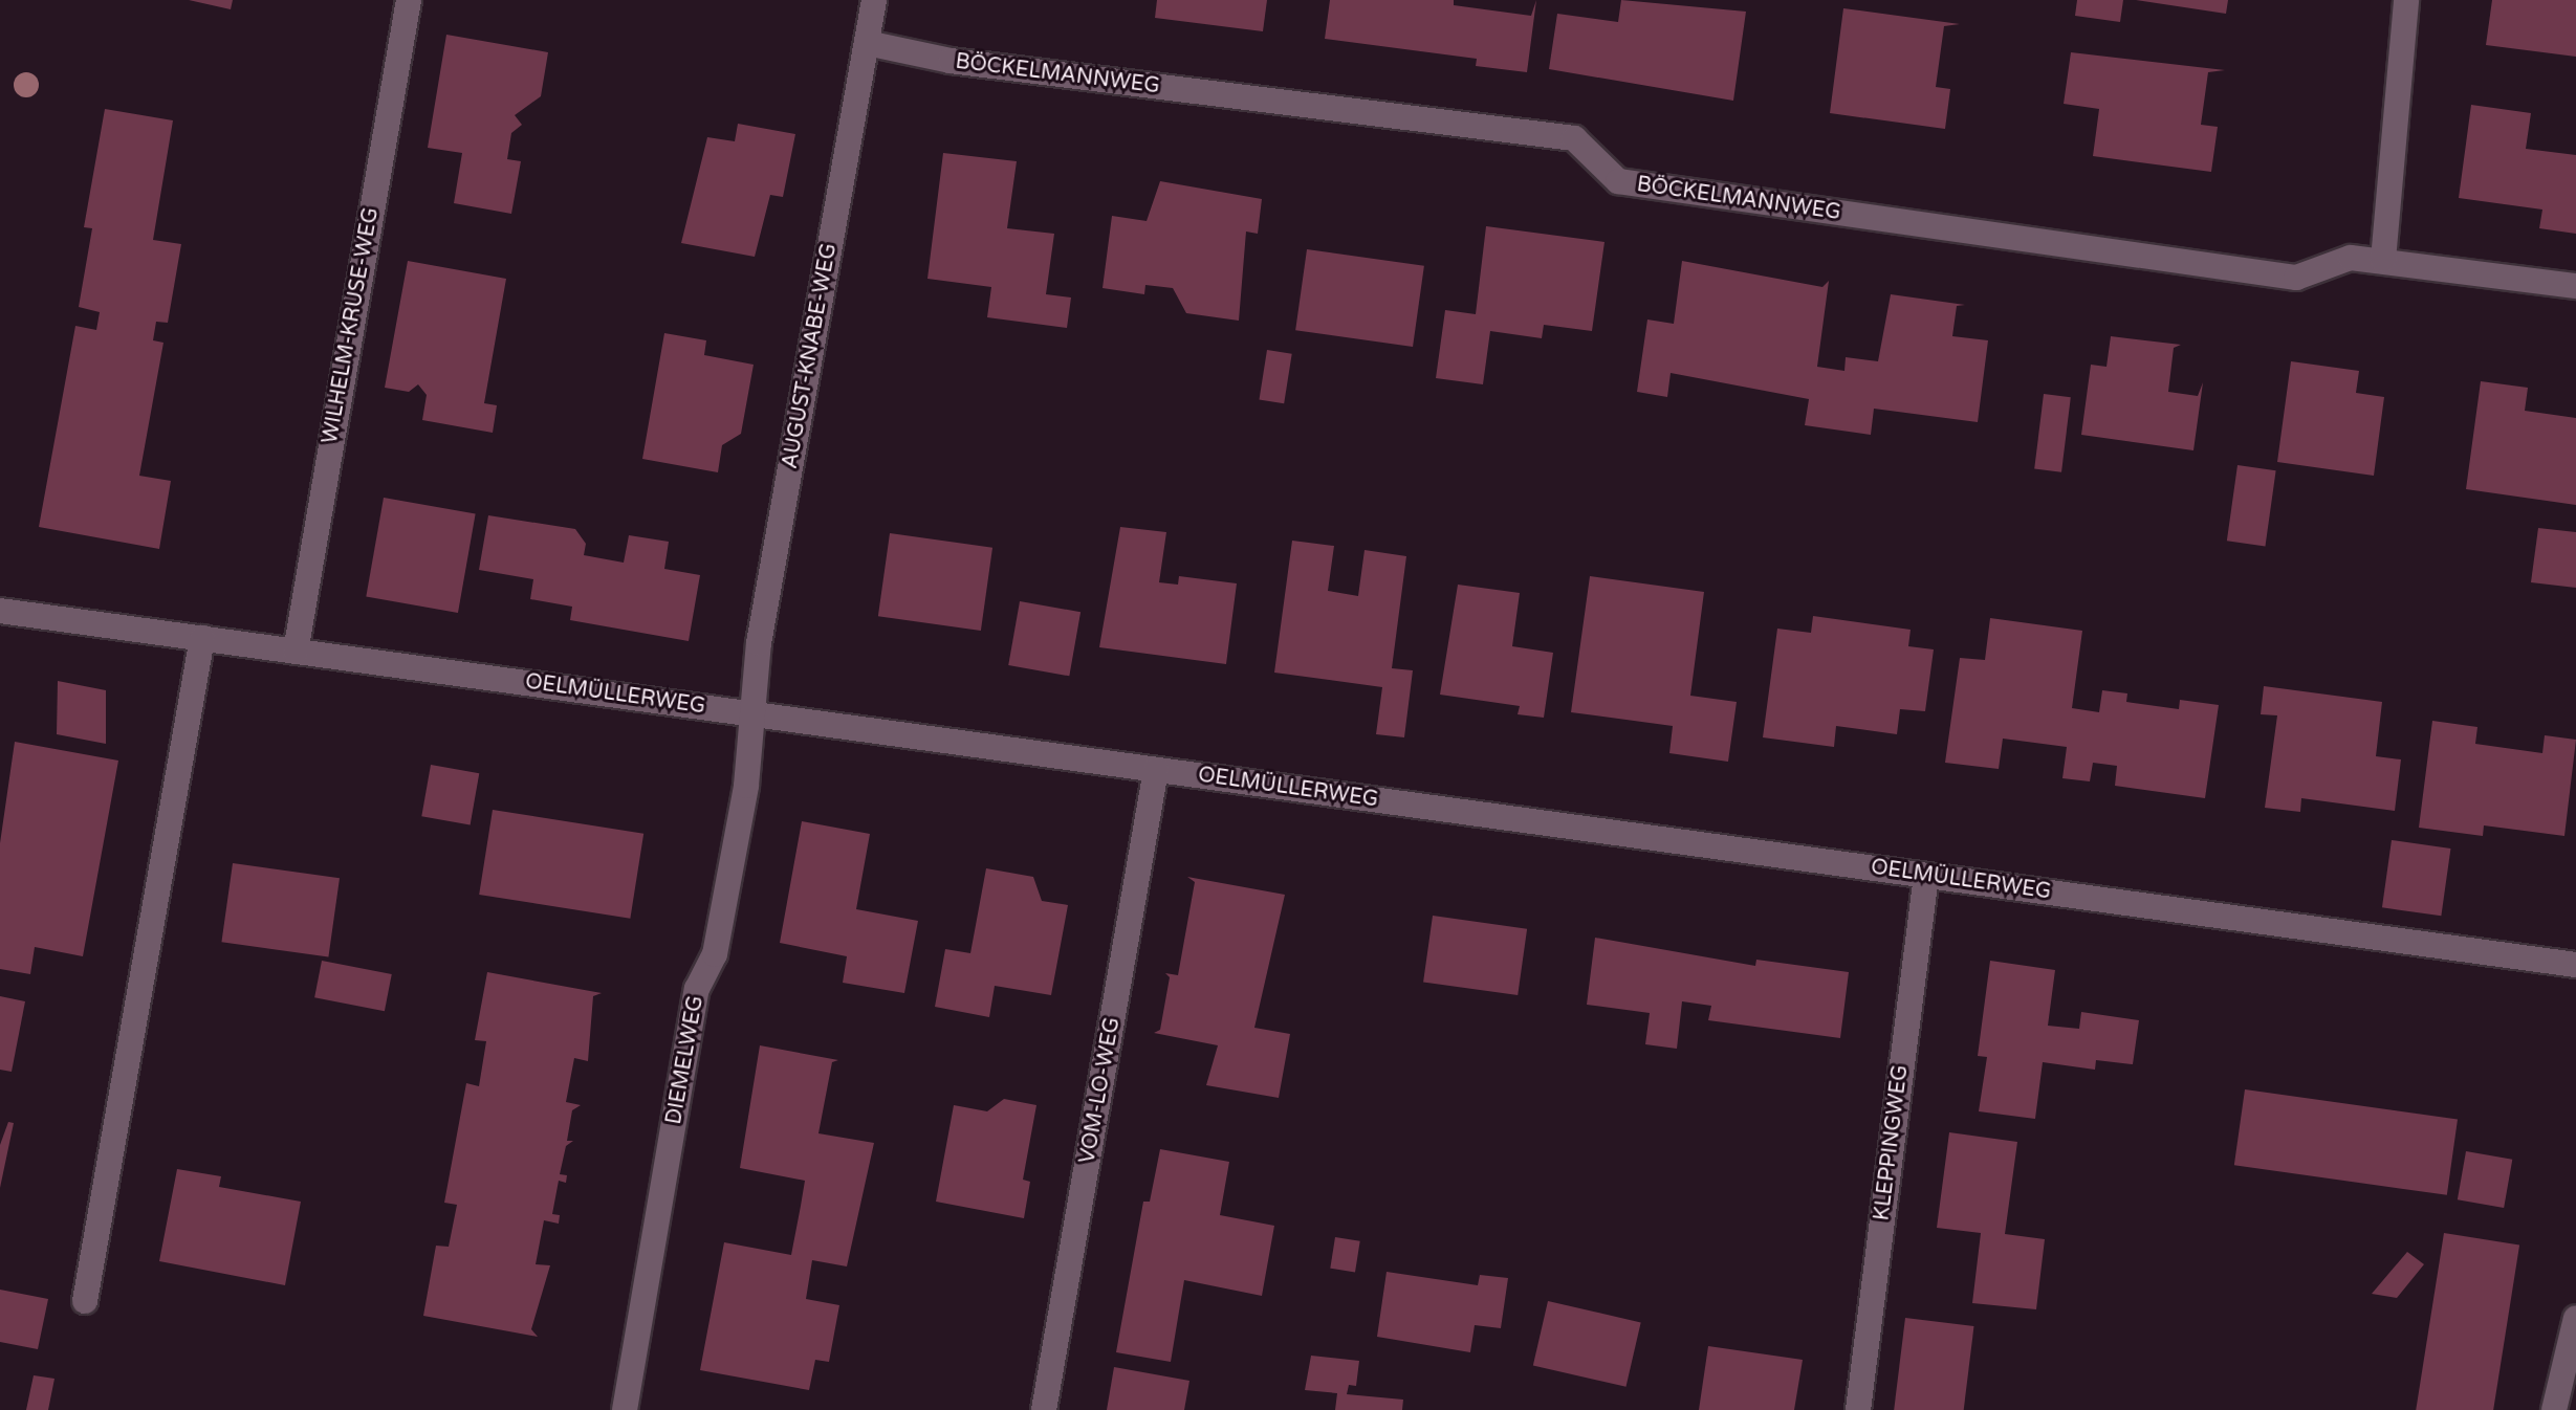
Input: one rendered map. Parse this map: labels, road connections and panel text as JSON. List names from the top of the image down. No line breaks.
{"streets":{"street":["BÖCKELMANNWEG","WILHELM-KRUSE-WEG","AUGUST-KNABE-WEG","OELMÜLLERWEG","DIEMELWEG","VOM-LO-WEG","KLEPPINGWEG"]},"crossings":[["BÖCKELMANNWEG","AUGUST-KNABE-WEG"],["WILHELM-KRUSE-WEG","OELMÜLLERWEG"],["AUGUST-KNABE-WEG","OELMÜLLERWEG"],["AUGUST-KNABE-WEG","DIEMELWEG"],["OELMÜLLERWEG","DIEMELWEG"],["OELMÜLLERWEG","VOM-LO-WEG"],["OELMÜLLERWEG","KLEPPINGWEG"]]}
